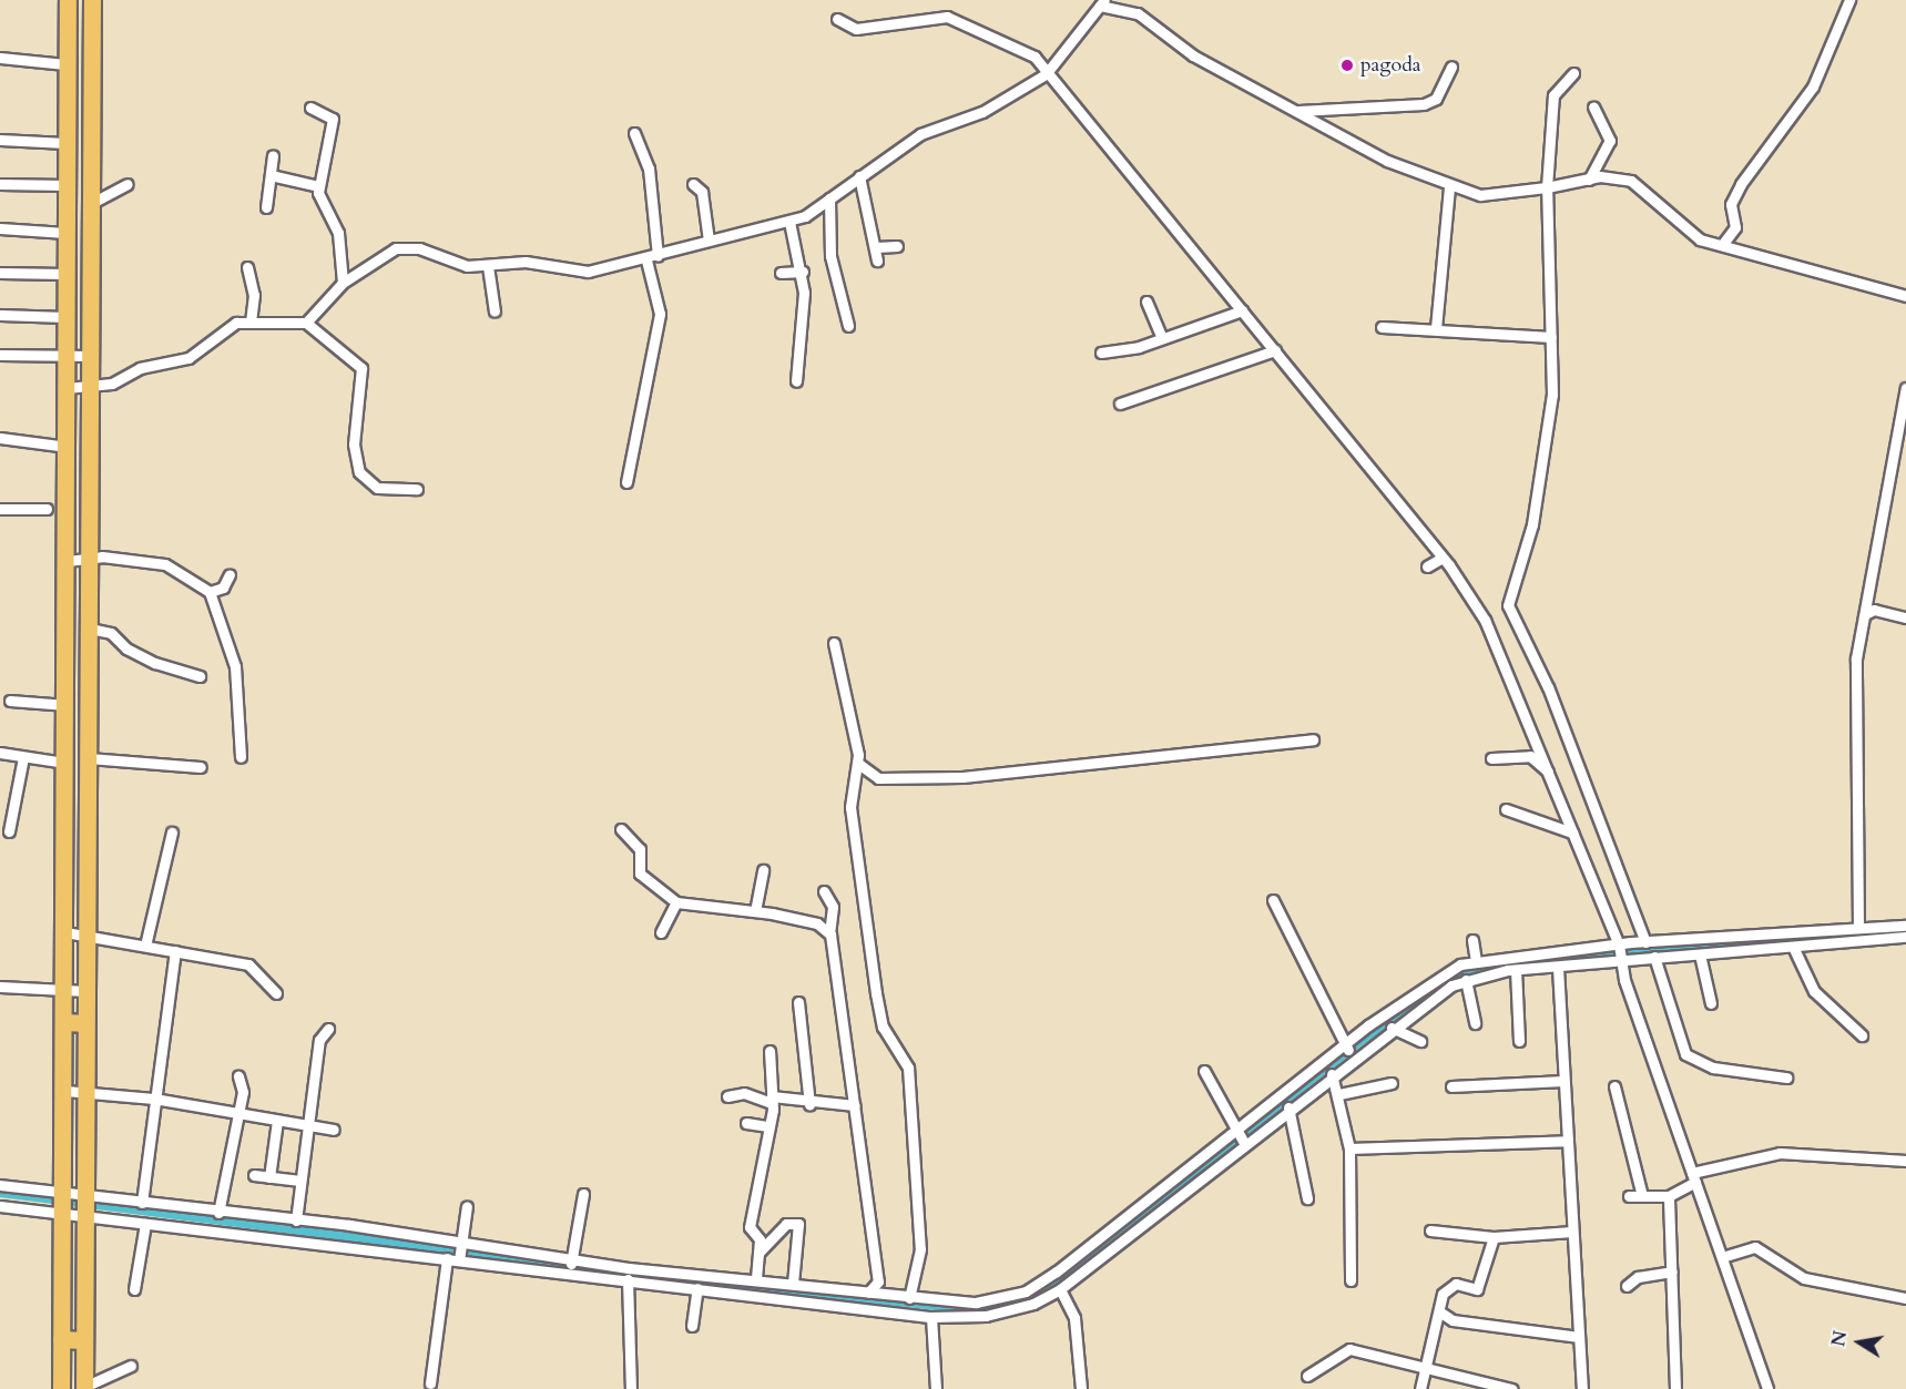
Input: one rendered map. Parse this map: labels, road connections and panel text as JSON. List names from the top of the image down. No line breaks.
{"places":["pagoda"],"north":"left"}
